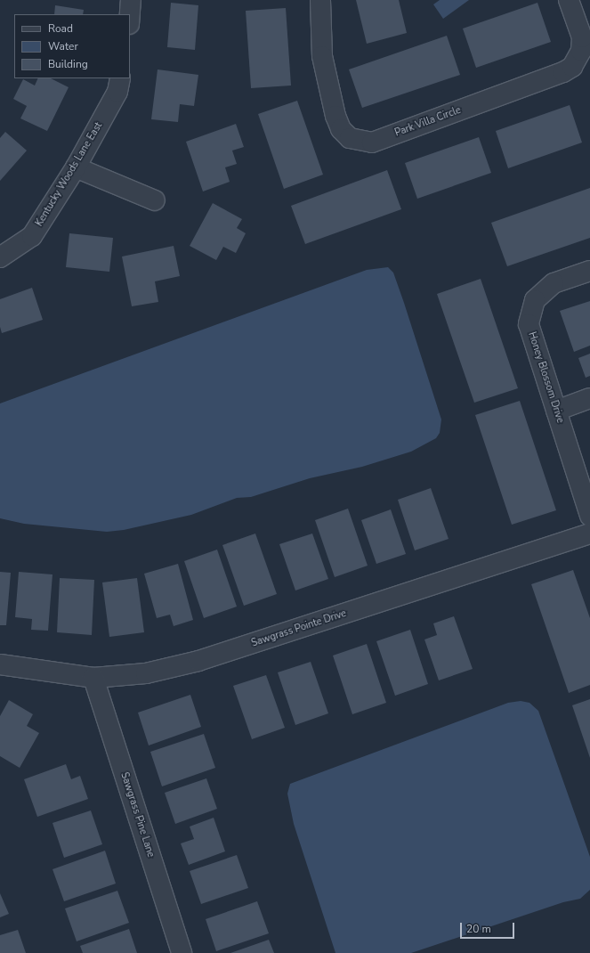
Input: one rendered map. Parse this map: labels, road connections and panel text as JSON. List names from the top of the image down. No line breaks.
{"streets":{"street":["Park Villa Circle","Kentucky Woods Lane East","Honey Blossom Drive","Sawgrass Pointe Drive","Sawgrass Pine Lane"]},"crossings":[["Sawgrass Pointe Drive","Sawgrass Pine Lane"]],"legend":["Road","Water","Building"],"scale_bar":"20 m"}
